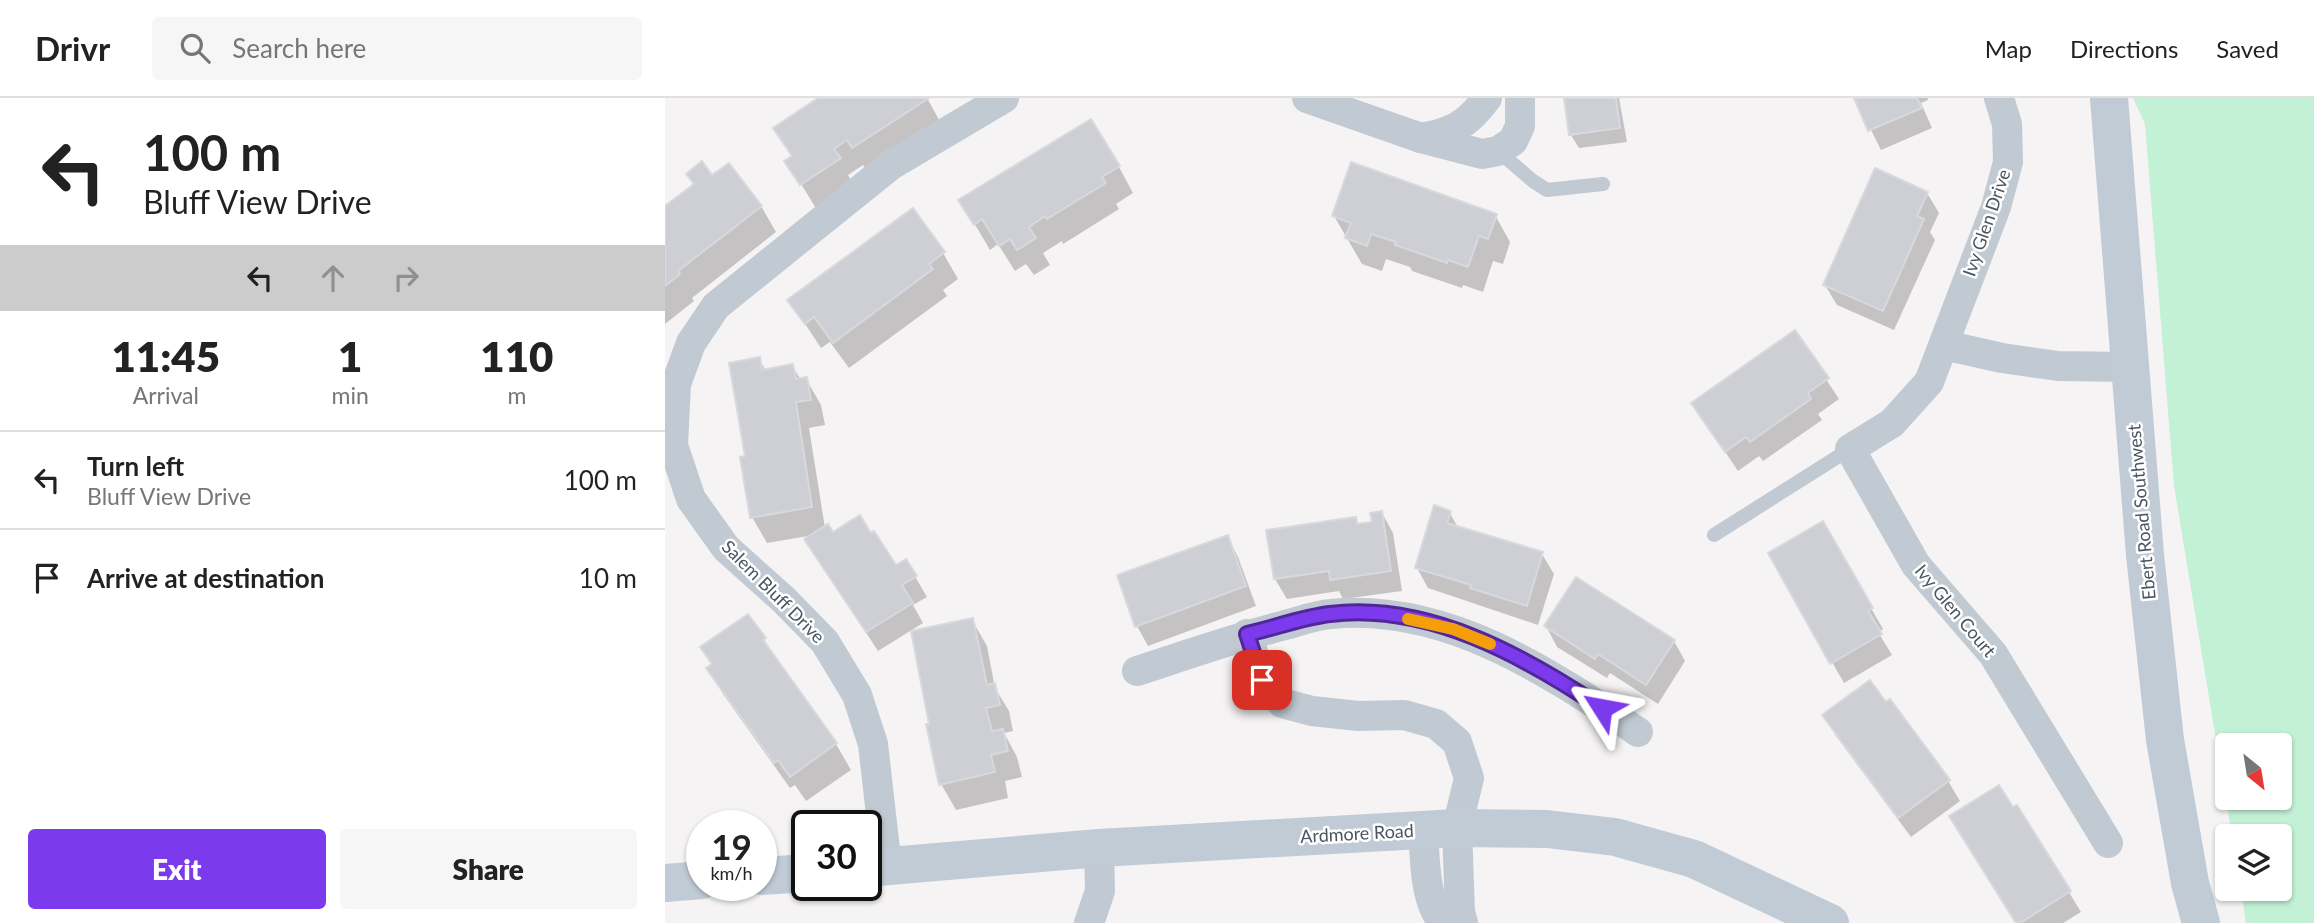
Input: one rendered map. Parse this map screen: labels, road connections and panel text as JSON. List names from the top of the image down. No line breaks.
{"streets":{"street":["Ivy Glen Drive","Ebert Road Southwest","Salem Bluff Drive","Ivy Glen Court","Ardmore Road"]},"crossings":[["Ivy Glen Drive","Ivy Glen Court"]],"north":"bottom right","page":{"header":"Drivr","search":"Search here","nav":["Map","Directions","Saved"],"turn":["100 m","Bluff View Drive"],"eta":["11:45","Arrival","1","min","110","m"],"list":[{"name":"Turn left","note":"Bluff View Drive","value":"100 m"},{"name":"Arrive at destination","value":"10 m"}],"speed":"19 km/h","limit":"30","buttons":["Exit","Share"]}}
